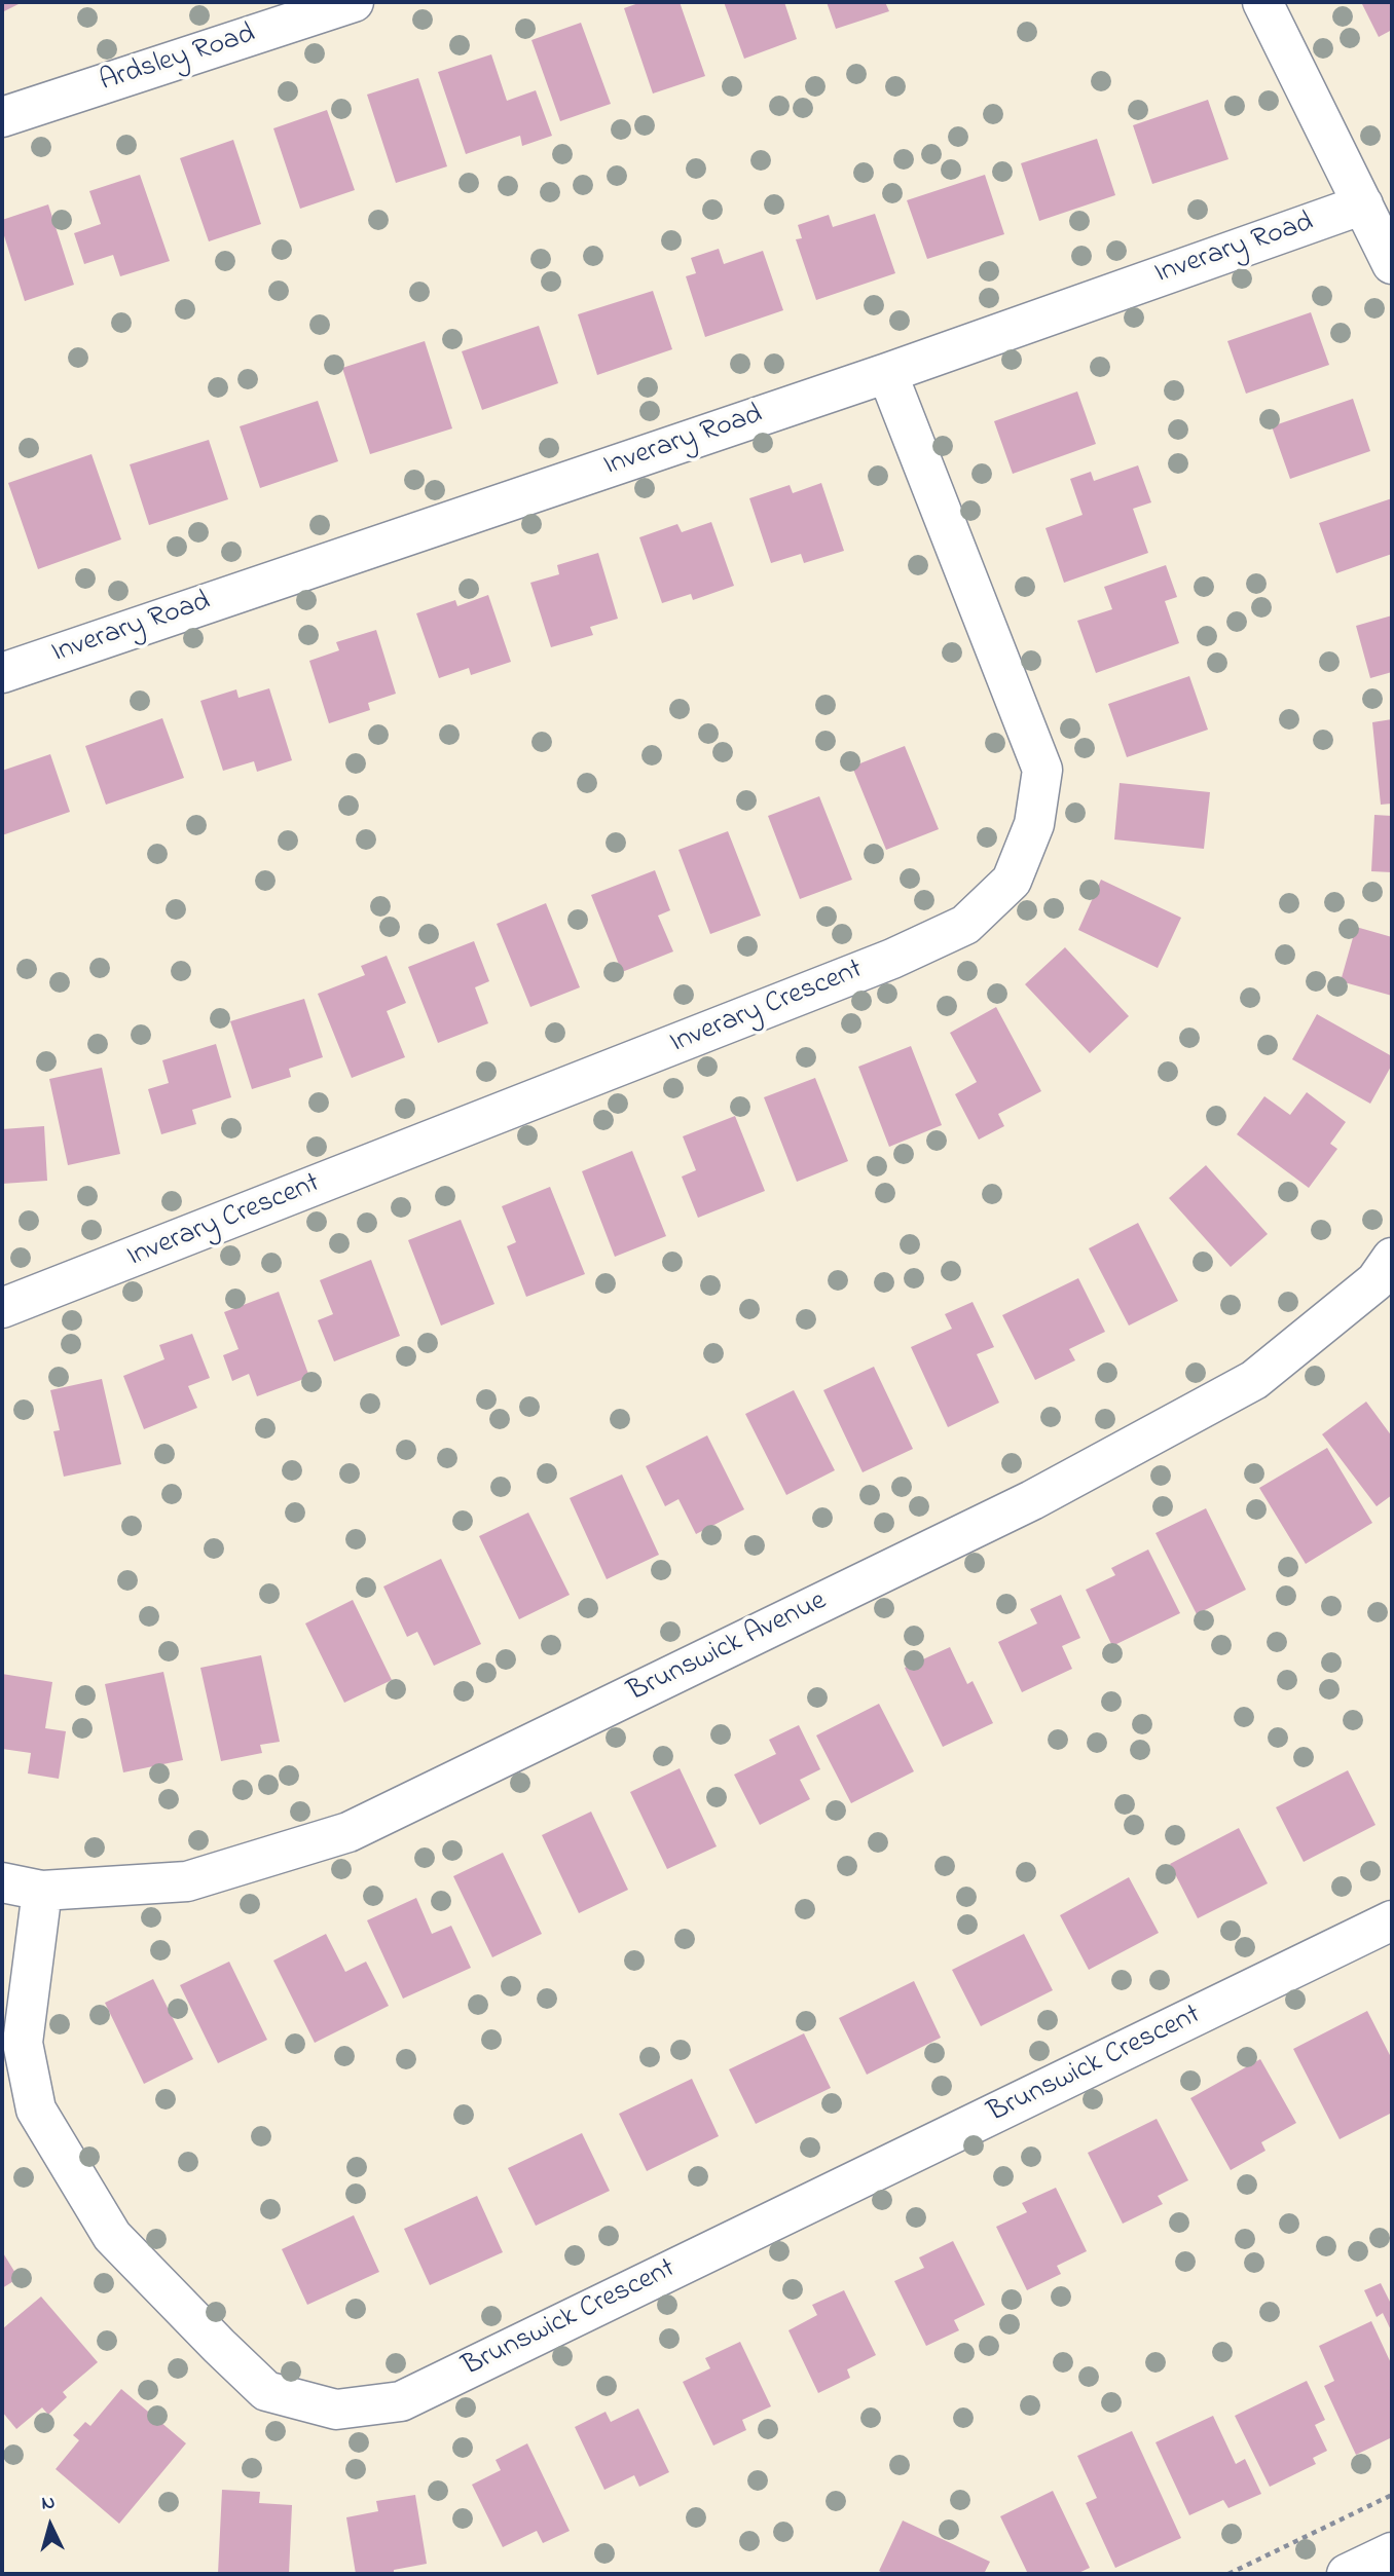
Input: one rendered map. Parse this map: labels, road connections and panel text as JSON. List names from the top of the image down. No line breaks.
{"streets":{"street":["Ardsley Road","Inverary Road","Inverary Crescent","Brunswick Avenue","Brunswick Crescent"]},"crossings":[["Inverary Road","Inverary Crescent"],["Brunswick Avenue","Brunswick Crescent"]],"north":"top"}
